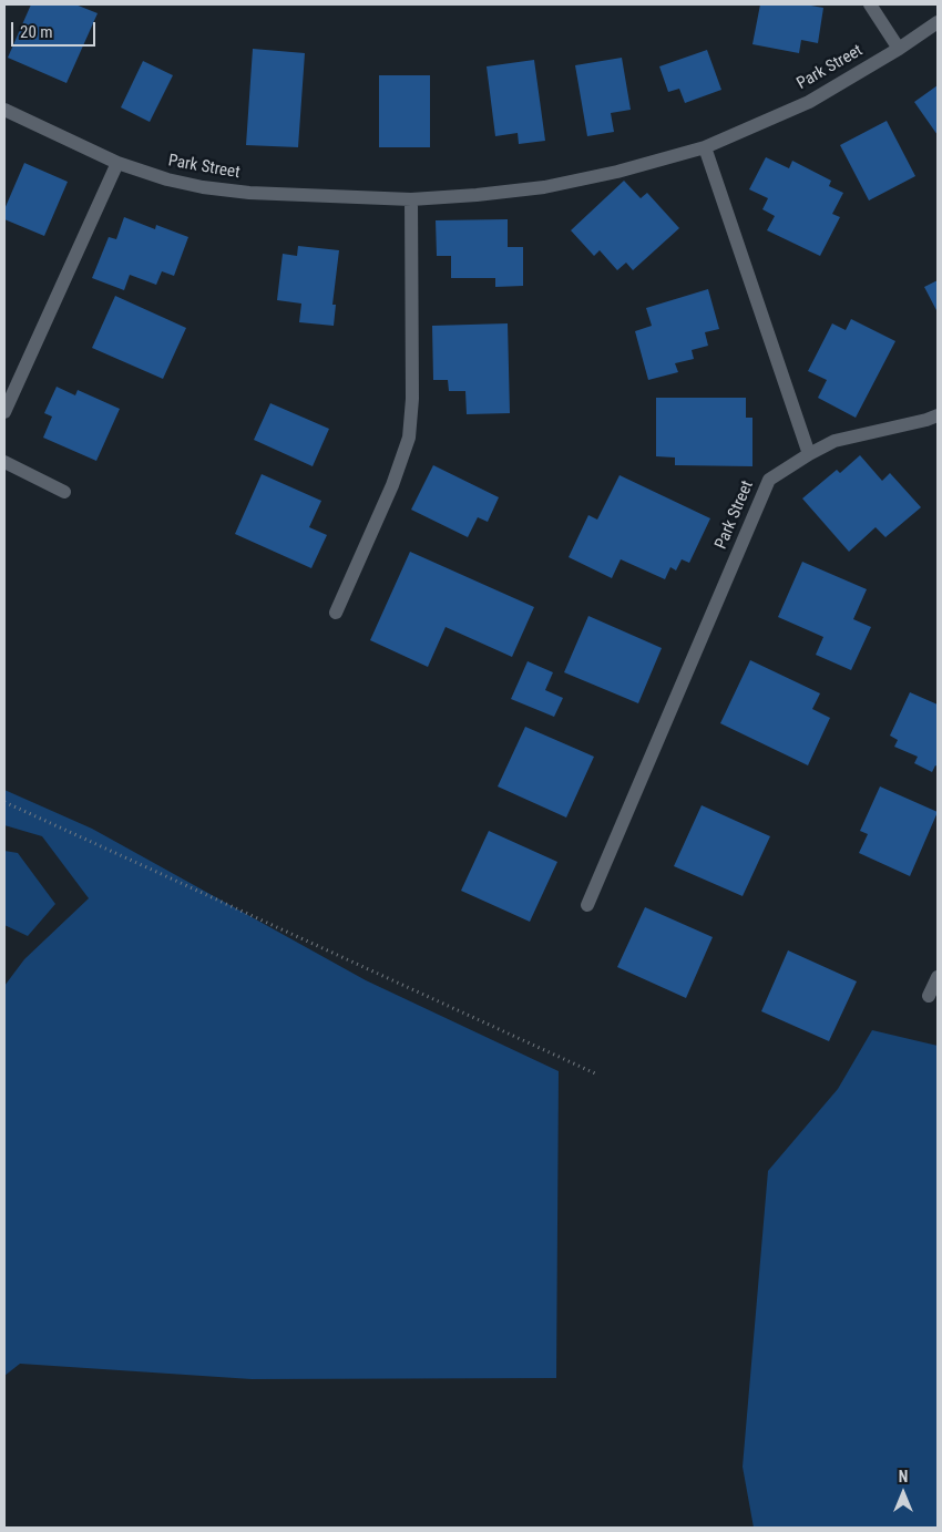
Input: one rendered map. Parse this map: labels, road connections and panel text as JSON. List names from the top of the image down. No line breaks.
{"streets":{"street":["Park Street"]},"scale_bar":"20 m","north":"top"}
